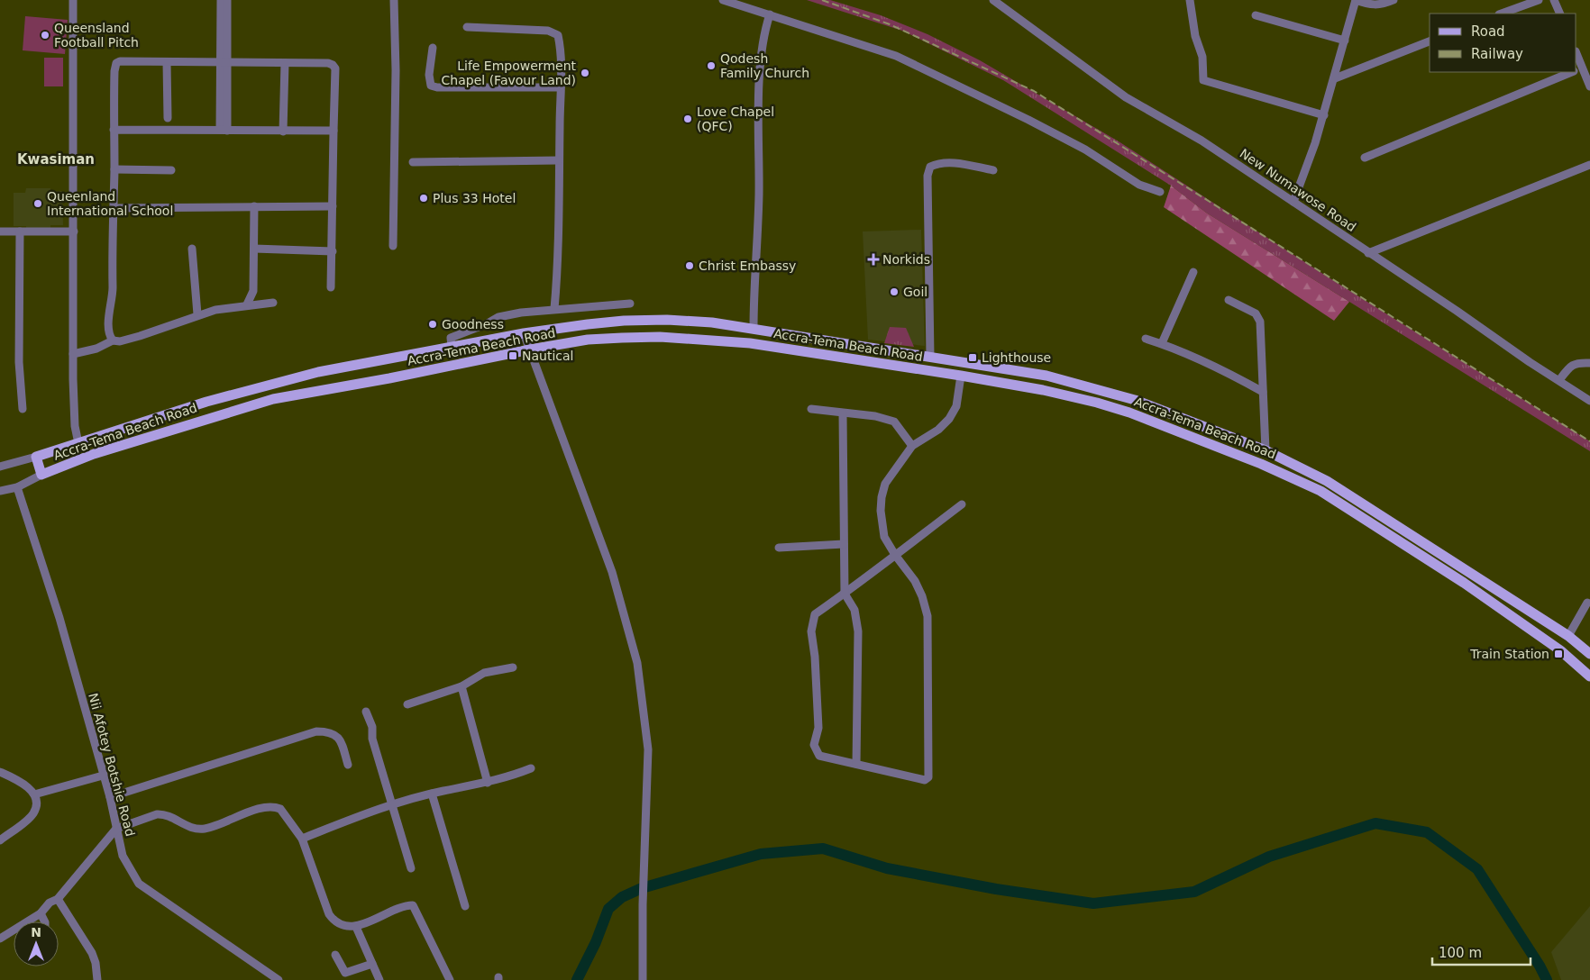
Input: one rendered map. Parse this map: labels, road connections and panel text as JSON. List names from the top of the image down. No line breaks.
{"streets":{"main road":["Accra-Tema Beach Road"],"street":["New Numawose Road","Nii Afotey Botshie Road"]},"districts":["Kwasiman"],"places":{"other":["Queensland Football Pitch","Qodesh Family Church","Life Empowerment Chapel (Favour Land)","Love Chapel (QFC)","Plus 33 Hotel","Queenland International School","Christ Embassy","Goil","Goodness"],"health":["Norkids"],"transit":["Nautical","Lighthouse","Train Station"]},"legend":["Road","Railway"],"scale_bar":"100 m","north":"top"}
